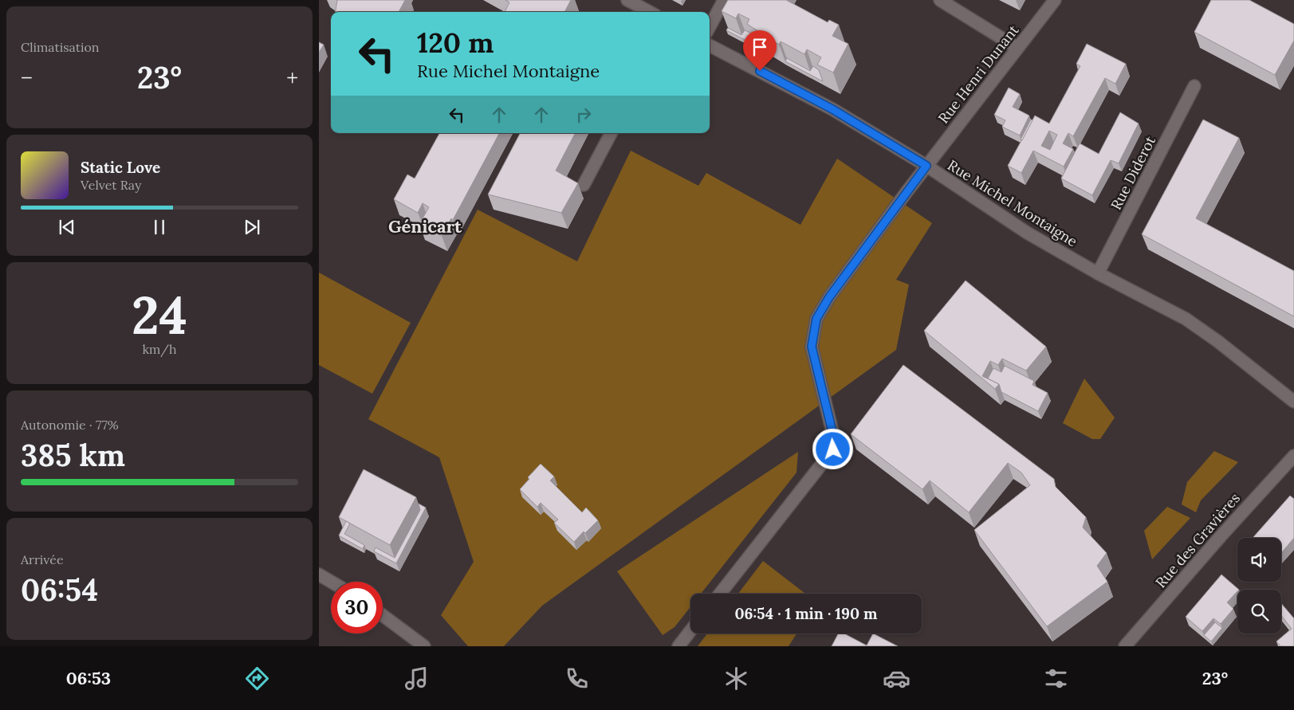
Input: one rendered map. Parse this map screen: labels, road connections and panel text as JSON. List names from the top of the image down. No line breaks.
{"streets":{"street":["Rue Henri Dunant","Rue Diderot","Rue Michel Montaigne","Rue des Gravières"]},"crossings":[["Rue Henri Dunant","Rue Michel Montaigne"],["Rue Diderot","Rue Michel Montaigne"]],"districts":["Génicart"],"page":{"tile":["Climatisation",["24","km/h"],["Autonomie · 77%","385 km"],["Arrivée","06:54"]],"turn":["120 m","Rue Michel Montaigne"],"heat":["−","23°","+"],"song":["Static Love","Velvet Ray"],"limit":"30","trip":"06:54 · 1 min · 190 m","tabs":["06:53","23°"]}}
